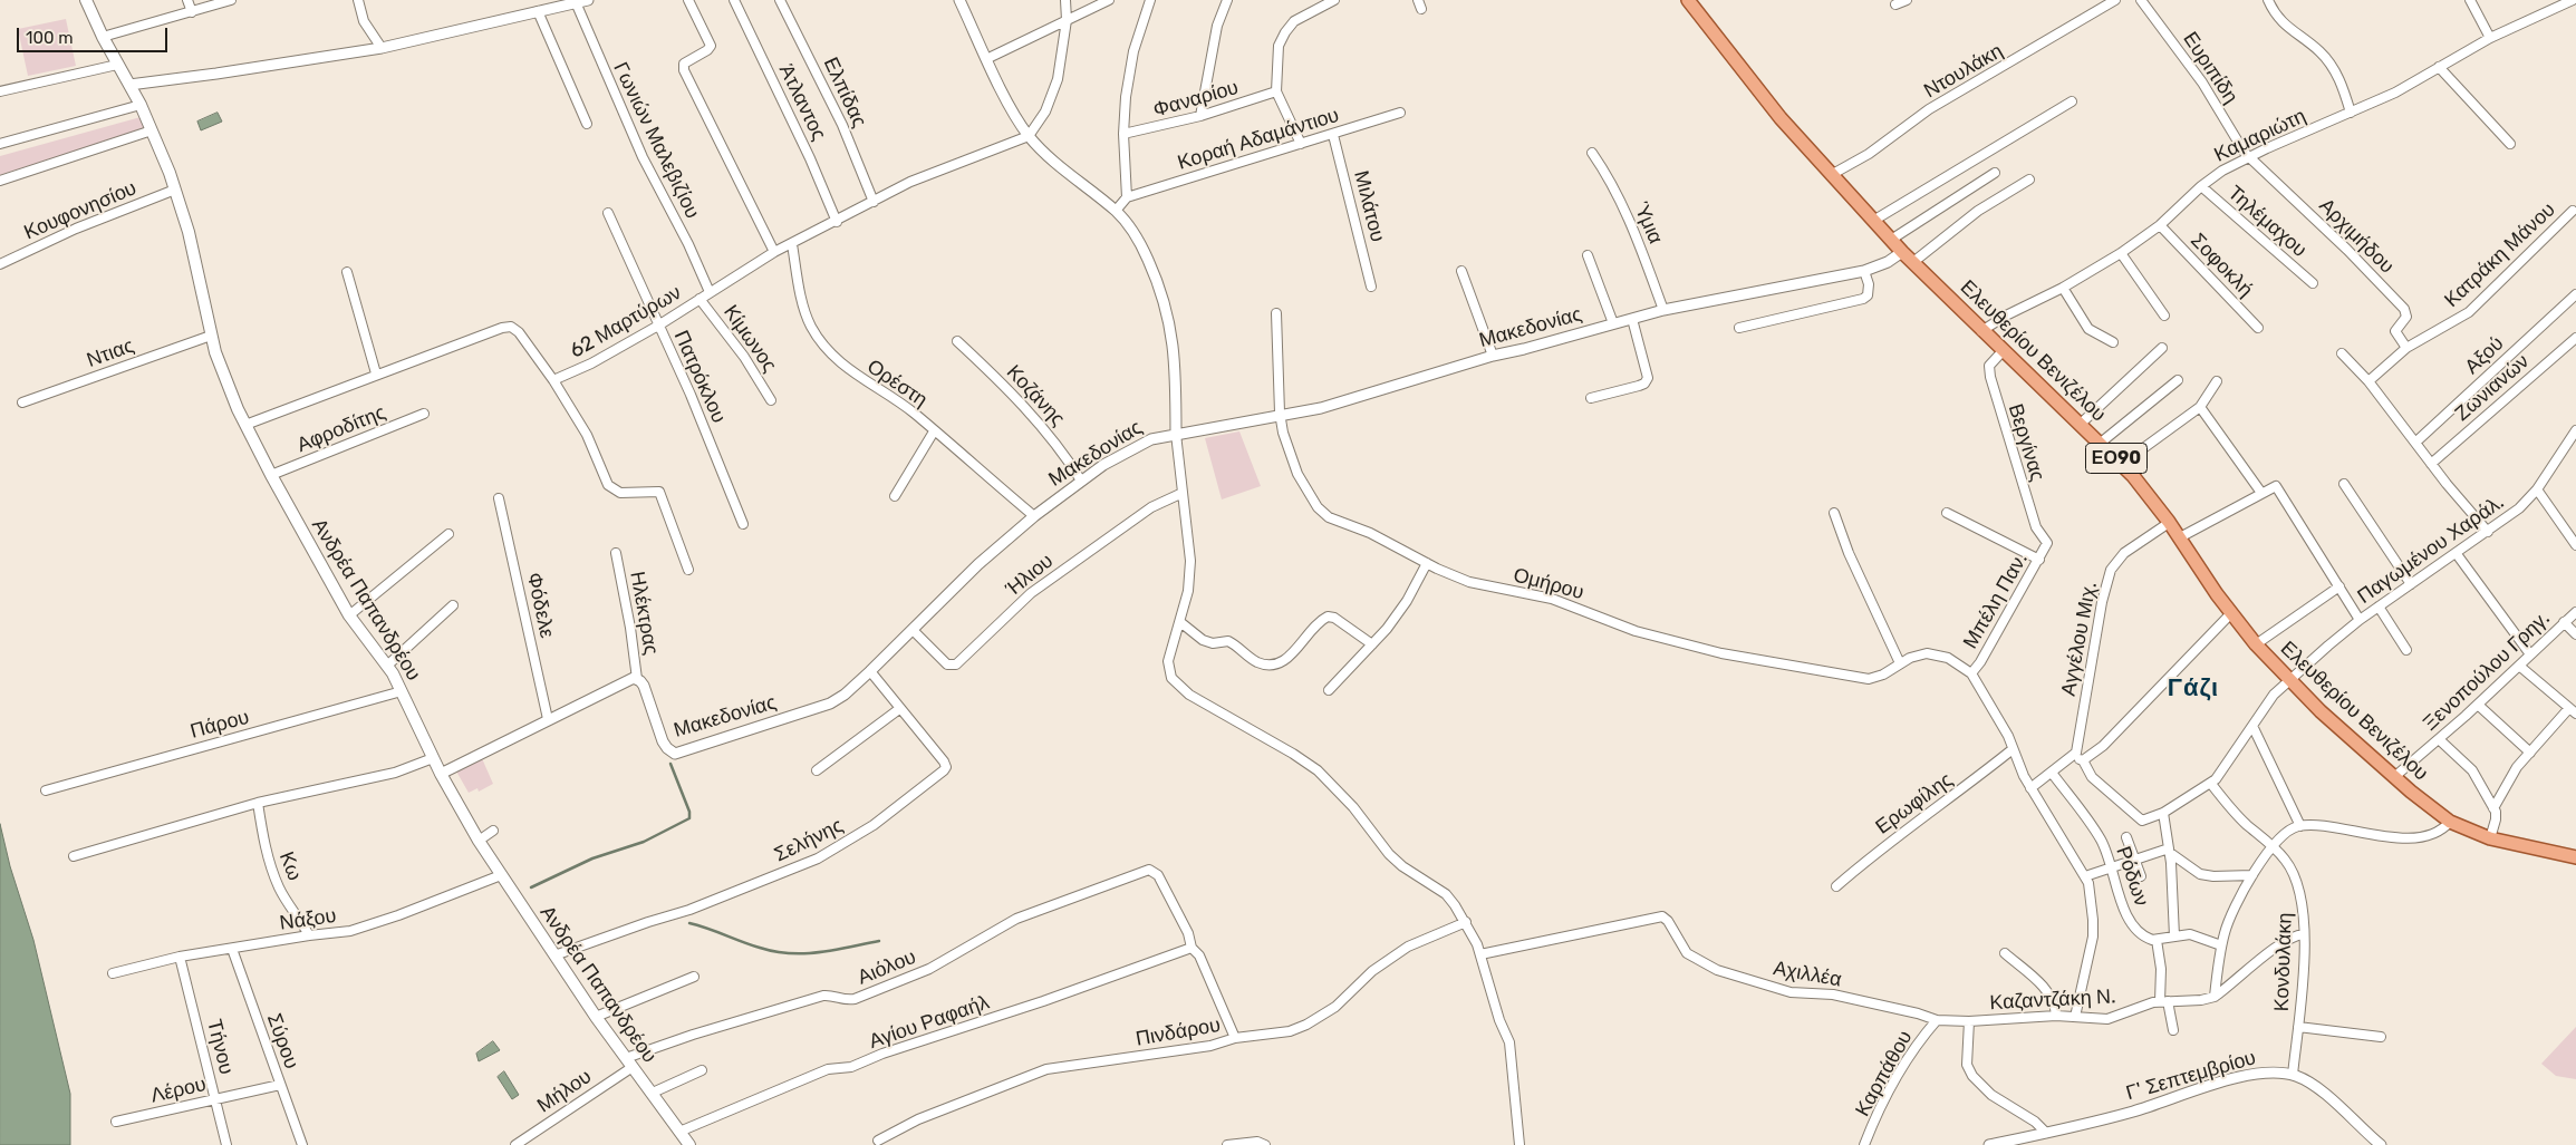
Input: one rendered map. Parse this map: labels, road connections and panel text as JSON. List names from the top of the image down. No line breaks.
{"streets":{"main road":["Ελευθερίου Βενιζέλου","ΕΟ90","Ανδρέα Παπανδρέου"],"street":["Ευριπίδη","Ντουλάκη","Ελπίδας","Φαναρίου","Άτλαντος","Καμαριώτη","Κοραή Αδαμάντιου","Γωνιών Μαλεβιζίου","Μιλάτου","Κουφονησίου","Τηλέμαχου","Ύμια","Αρχιμήδου","Κατράκη Μάνου","Σοφοκλή","62 Μαρτύρων","Μακεδονίας","Κίμωνος","Ντιας","Αξού","Πατρόκλου","Ορέστη","Ζωνιανών","Κοζάνης","Αφροδίτης","Βεργίνας","Παγωμένου Χαράλ.","Ήλιου","Ομήρου","Μπέλη Παν.","Φόδελε","Ηλέκτρας","Αγγέλου Μιχ.","Ξενοπούλου Γρηγ.","Πάρου","Ερωφίλης","Σελήνης","Κω","Ρόδων","Νάξου","Κονδυλάκη","Αιόλου","Αχιλλέα","Καζαντζάκη Ν.","Αγίου Ραφαήλ","Πινδάρου","Σύρου","Τήνου","Καρπάθου","Γ' Σεπτεμβρίου","Λέρου","Μήλου"]},"crossings":[["Ευριπίδη","Καμαριώτη"],["Ευριπίδη","Αρχιμήδου"],["Ντουλάκη","Ελευθερίου Βενιζέλου"],["Ελπίδας","62 Μαρτύρων"],["Άτλαντος","62 Μαρτύρων"],["Καμαριώτη","Τηλέμαχου"],["Καμαριώτη","Αρχιμήδου"],["Καμαριώτη","Σοφοκλή"],["Καμαριώτη","Ελευθερίου Βενιζέλου"],["Κοραή Αδαμάντιου","Μιλάτου"],["Γωνιών Μαλεβιζίου","62 Μαρτύρων"],["Κουφονησίου","Ανδρέα Παπανδρέου"],["Ύμια","Μακεδονίας"],["Αρχιμήδου","Κατράκη Μάνου"],["62 Μαρτύρων","Κίμωνος"],["62 Μαρτύρων","Πατρόκλου"],["62 Μαρτύρων","Ορέστη"],["62 Μαρτύρων","Ανδρέα Παπανδρέου"],["Μακεδονίας","Ελευθερίου Βενιζέλου"],["Μακεδονίας","Ορέστη"],["Μακεδονίας","Κοζάνης"],["Μακεδονίας","Ήλιου"],["Μακεδονίας","Ομήρου"],["Μακεδονίας","Ηλέκτρας"],["Μακεδονίας","Σελήνης"],["Ελευθερίου Βενιζέλου","Βεργίνας"],["Ελευθερίου Βενιζέλου","Παγωμένου Χαράλ."],["Ελευθερίου Βενιζέλου","Αγγέλου Μιχ."],["Ελευθερίου Βενιζέλου","Ξενοπούλου Γρηγ."],["Ντιας","Ανδρέα Παπανδρέου"],["Αφροδίτης","Ανδρέα Παπανδρέου"],["Βεργίνας","Μπέλη Παν."],["Παγωμένου Χαράλ.","Κονδυλάκη"],["Ομήρου","Μπέλη Παν."],["Ανδρέα Παπανδρέου","Πάρου"],["Ανδρέα Παπανδρέου","Σελήνης"],["Ανδρέα Παπανδρέου","Νάξου"],["Ανδρέα Παπανδρέου","Αιόλου"],["Ανδρέα Παπανδρέου","Αγίου Ραφαήλ"],["Ανδρέα Παπανδρέου","Μήλου"],["Κω","Νάξου"],["Νάξου","Σύρου"],["Νάξου","Τήνου"],["Κονδυλάκη","Γ' Σεπτεμβρίου"],["Αιόλου","Αγίου Ραφαήλ"],["Αιόλου","Μήλου"],["Αχιλλέα","Καζαντζάκη Ν."],["Αχιλλέα","Καρπάθου"],["Καζαντζάκη Ν.","Καρπάθου"],["Σύρου","Λέρου"],["Τήνου","Λέρου"]],"districts":["Γάζι"],"scale_bar":"100 m"}
